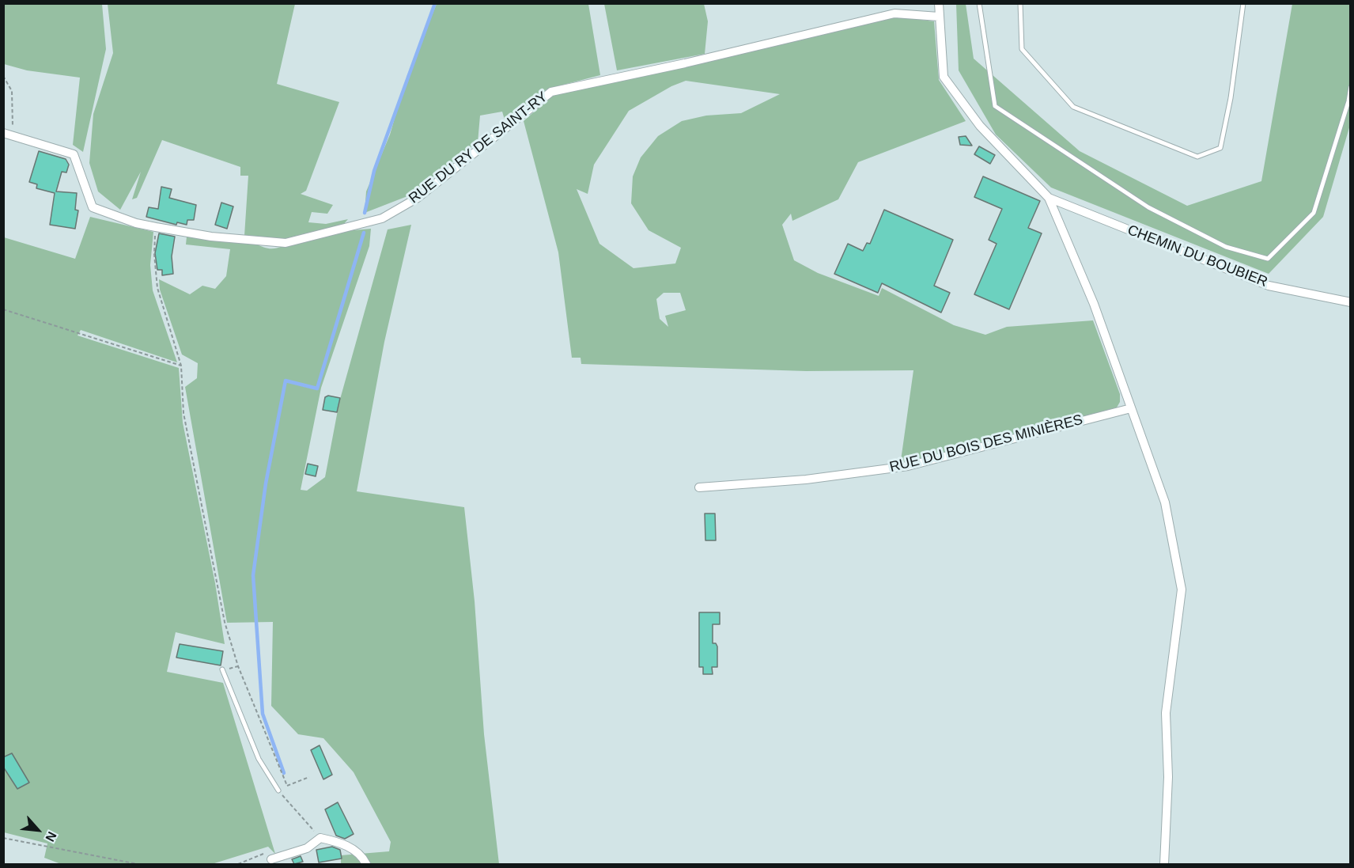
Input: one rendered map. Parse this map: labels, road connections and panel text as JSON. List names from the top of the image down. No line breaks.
{"streets":{"street":["RUE DU RY DE SAINT-RY","CHEMIN DU BOUBIER","RUE DU BOIS DES MINIÈRES"]},"north":"bottom right"}
